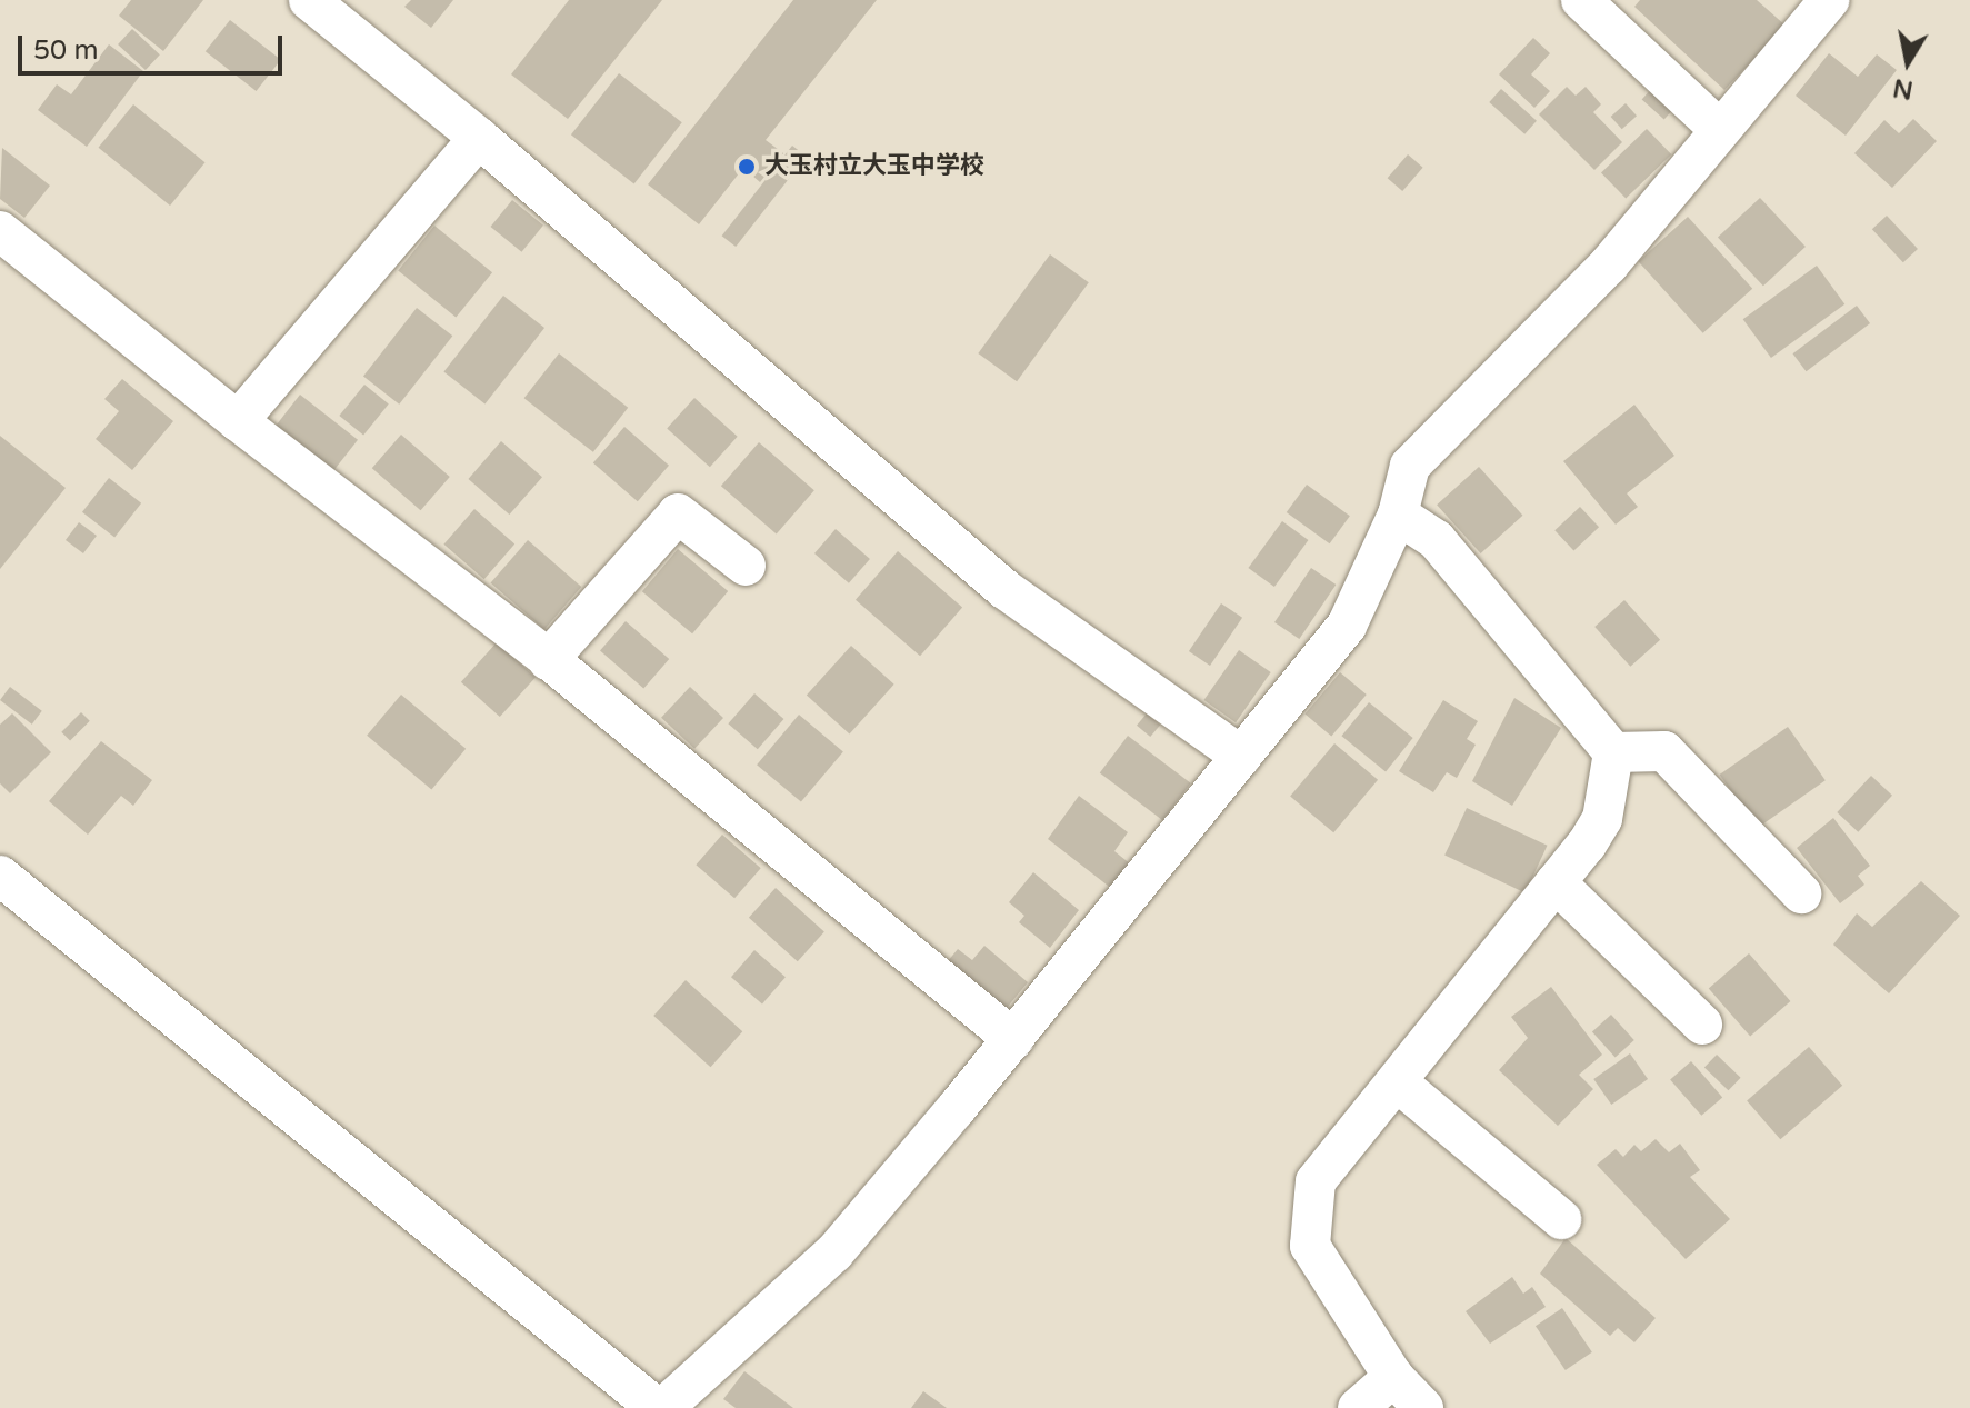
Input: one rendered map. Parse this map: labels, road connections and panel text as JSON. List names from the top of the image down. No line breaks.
{"places":["大玉村立大玉中学校"],"scale_bar":"50 m","north":"bottom"}
